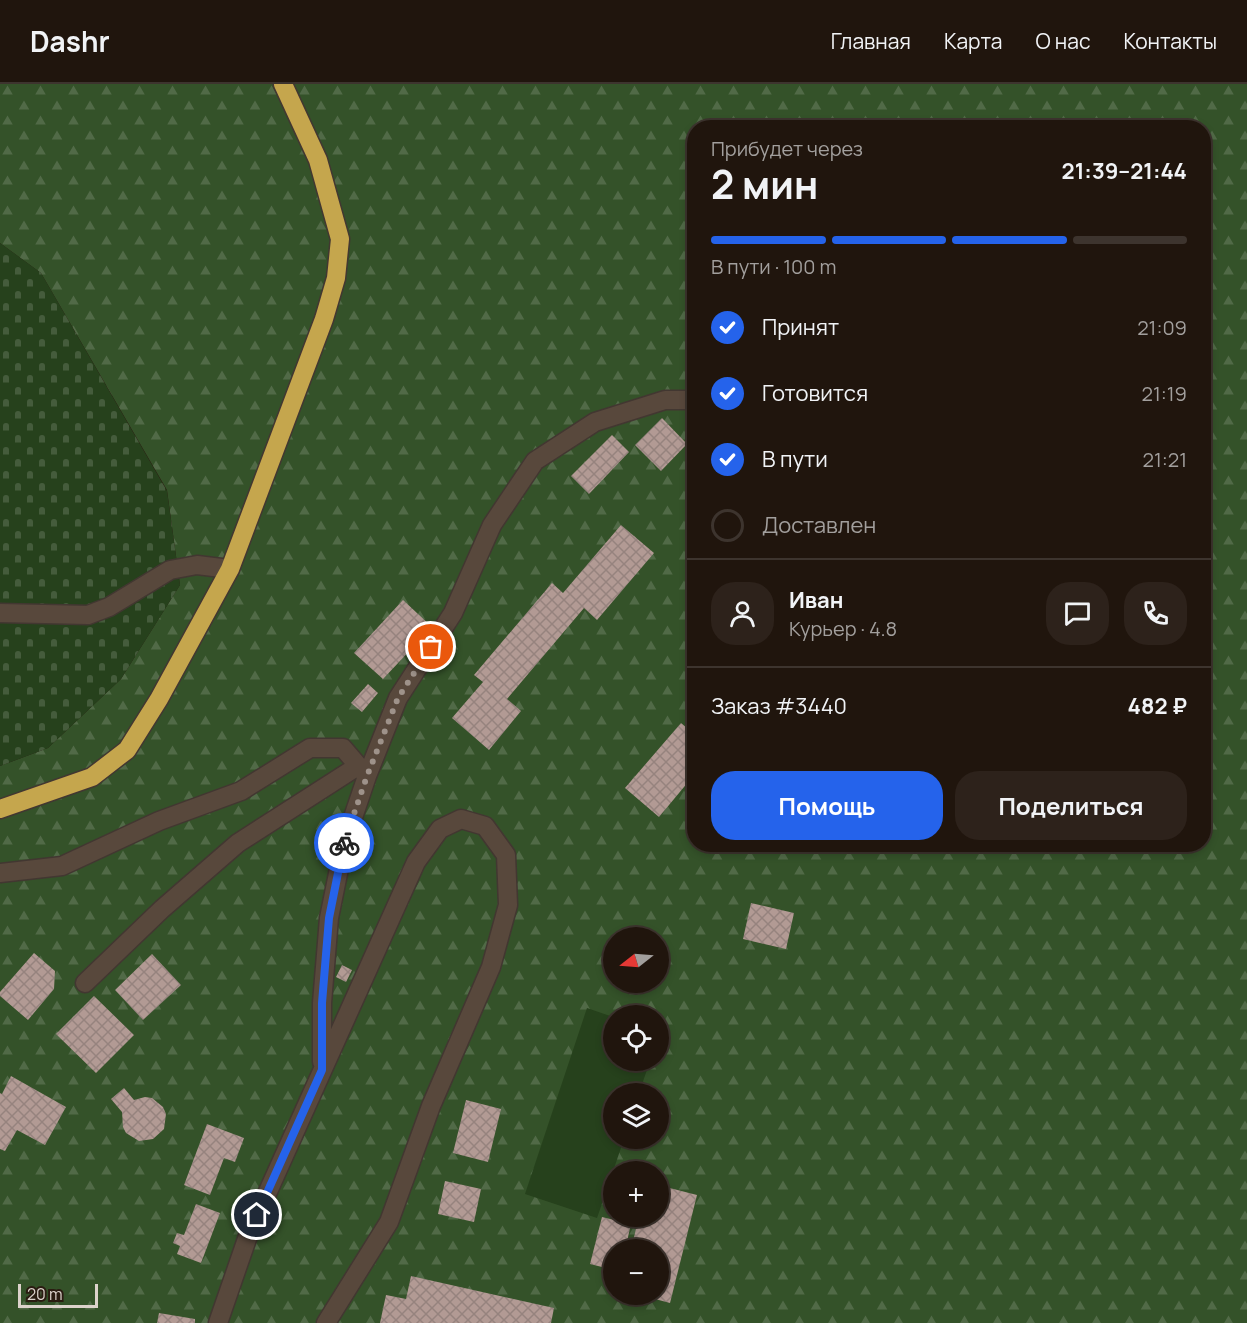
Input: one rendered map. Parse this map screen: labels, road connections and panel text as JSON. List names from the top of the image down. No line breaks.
{"scale_bar":"20 m","north":"left","page":{"header":"Dashr","nav":["Главная","Карта","О нас","Контакты"],"heading":["2 мин","Прибудет через","21:39–21:44"],"panel":["Иван","Курьер · 4.8","Заказ #3440","482 ₽"],"bar":"В пути · 100 m","list":[["Принят","21:09"],["Готовится","21:19"],["В пути","21:21"],"Доставлен"],"buttons":["Помощь","Поделиться"],"map_buttons":["+","−"],"scale":"20 m"}}
